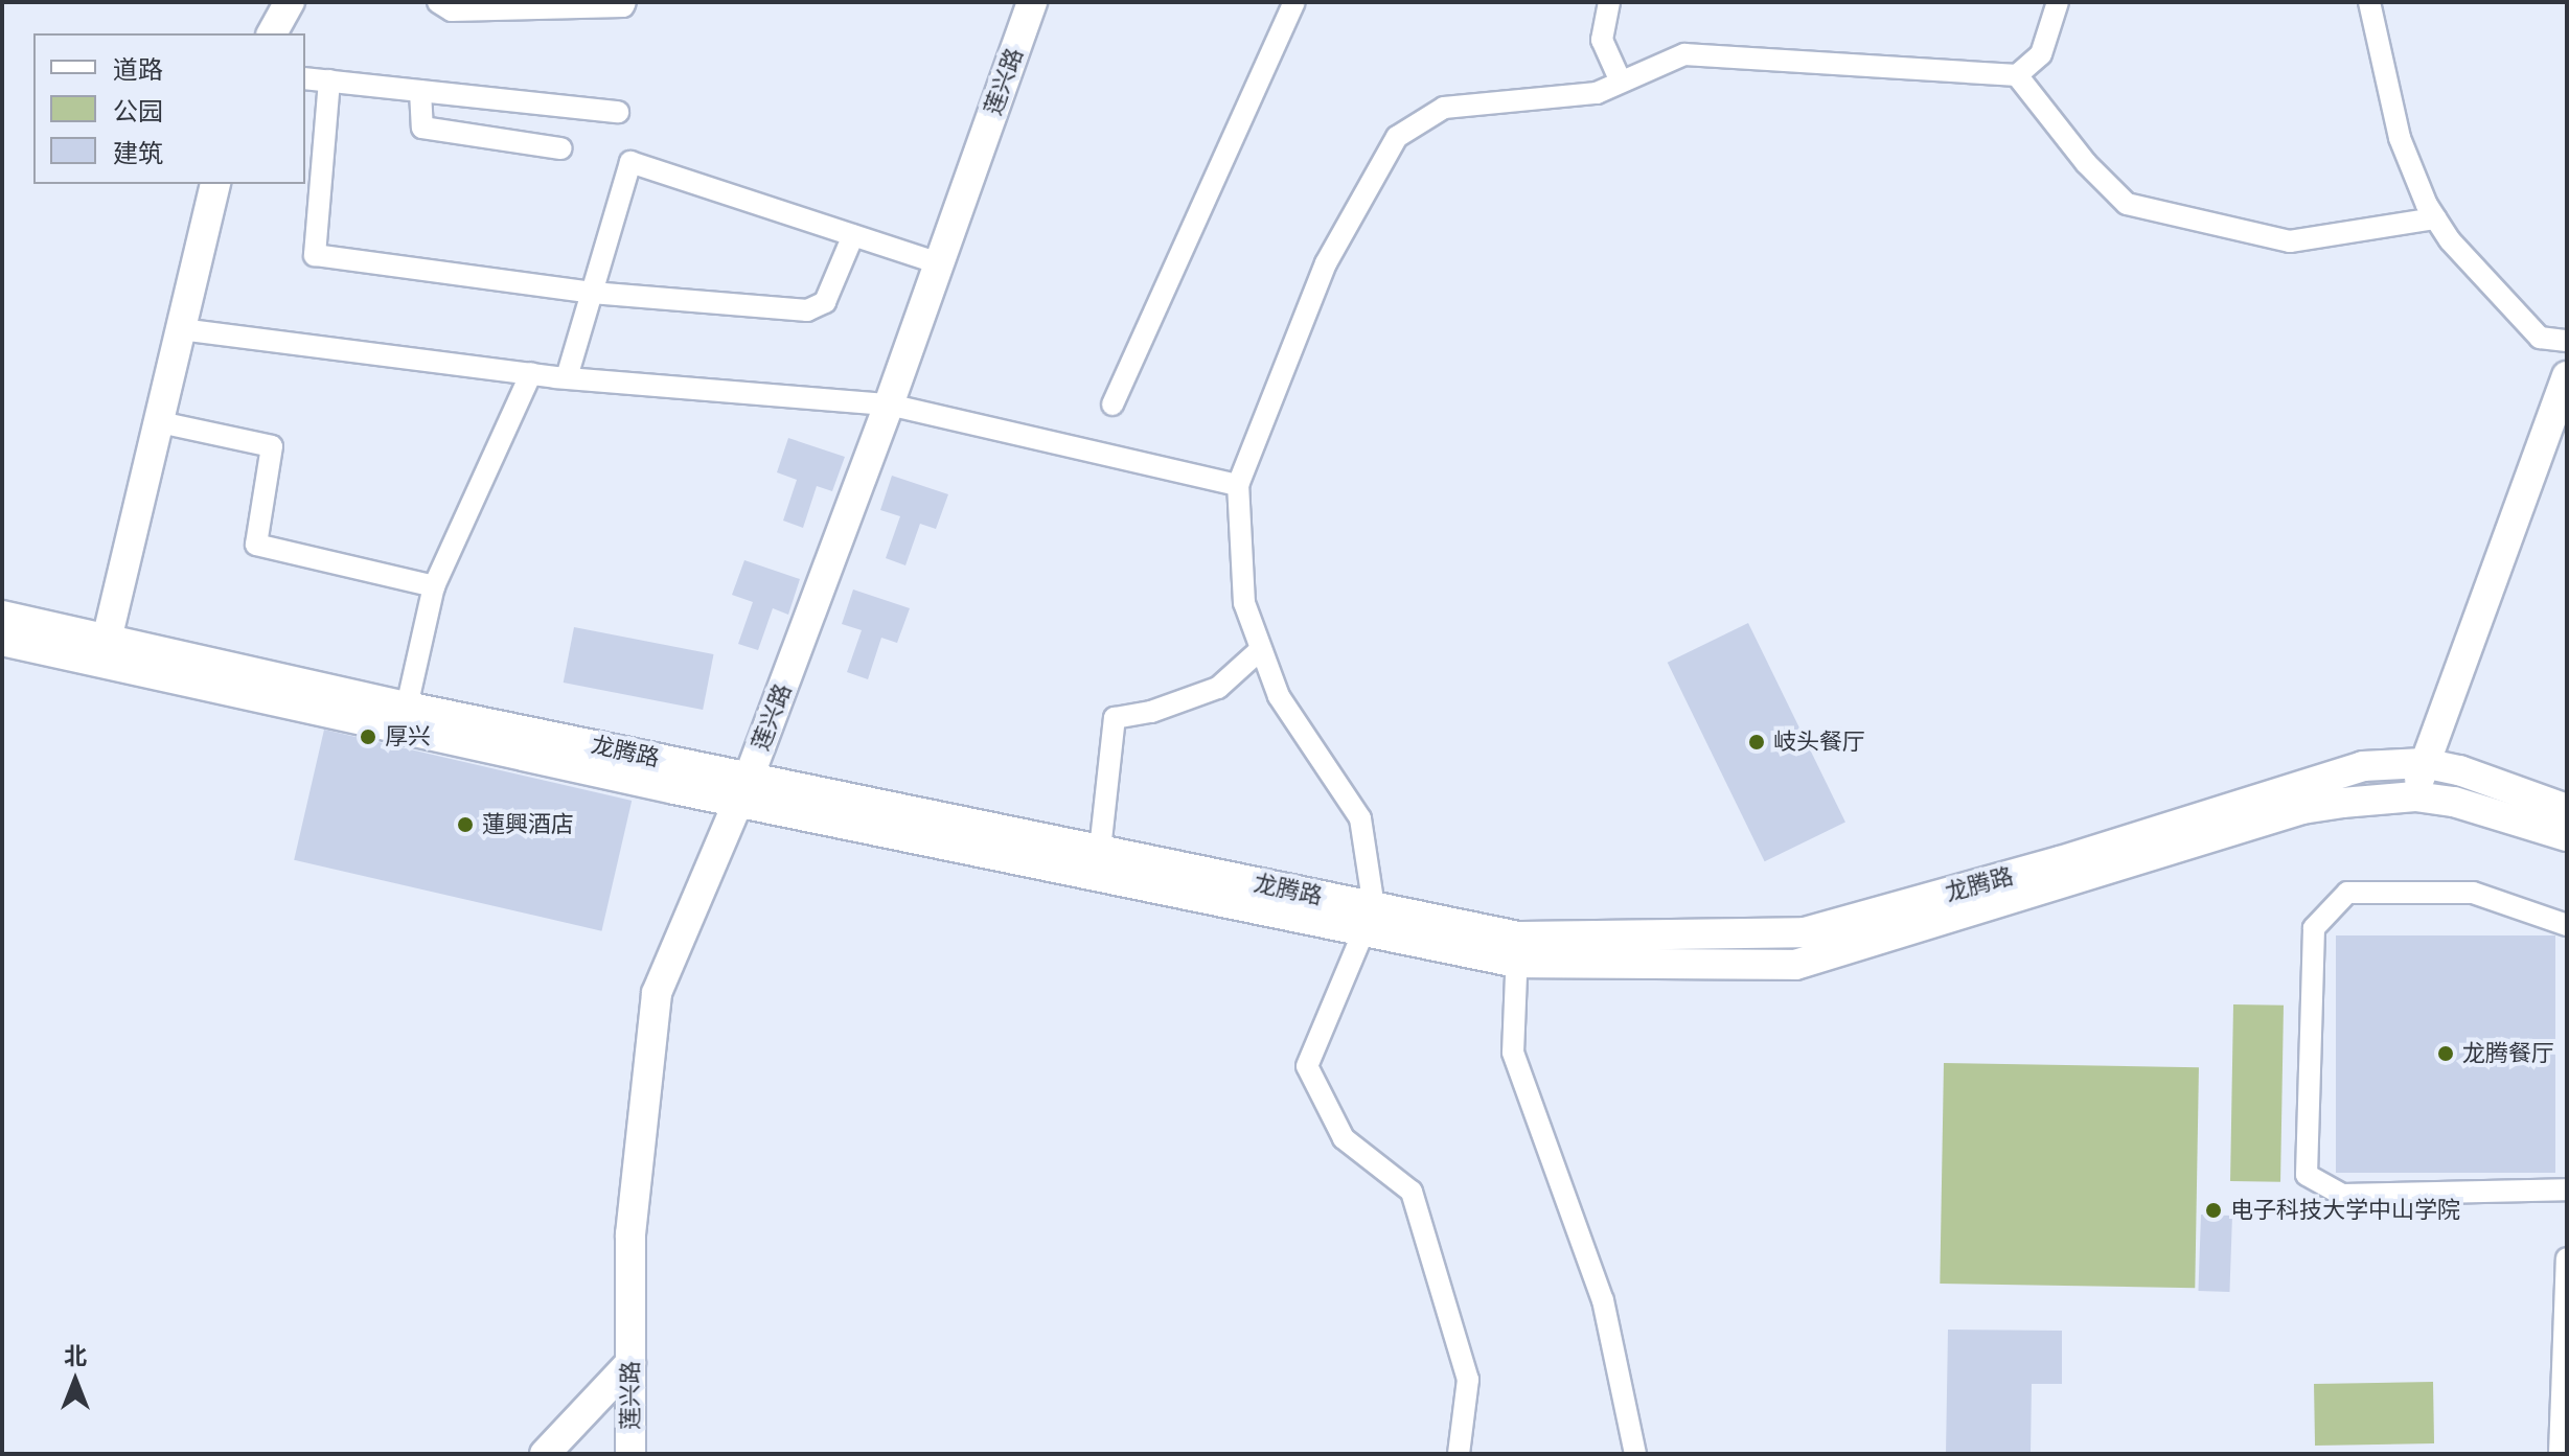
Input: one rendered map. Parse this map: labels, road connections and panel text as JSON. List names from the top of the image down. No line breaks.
{"streets":{"street":["莲兴路","龙腾路"]},"crossings":[["莲兴路","龙腾路"]],"places":["厚兴","岐头餐厅","蓮興酒店","龙腾餐厅","电子科技大学中山学院"],"legend":["道路","公园","建筑"],"north":"top"}
